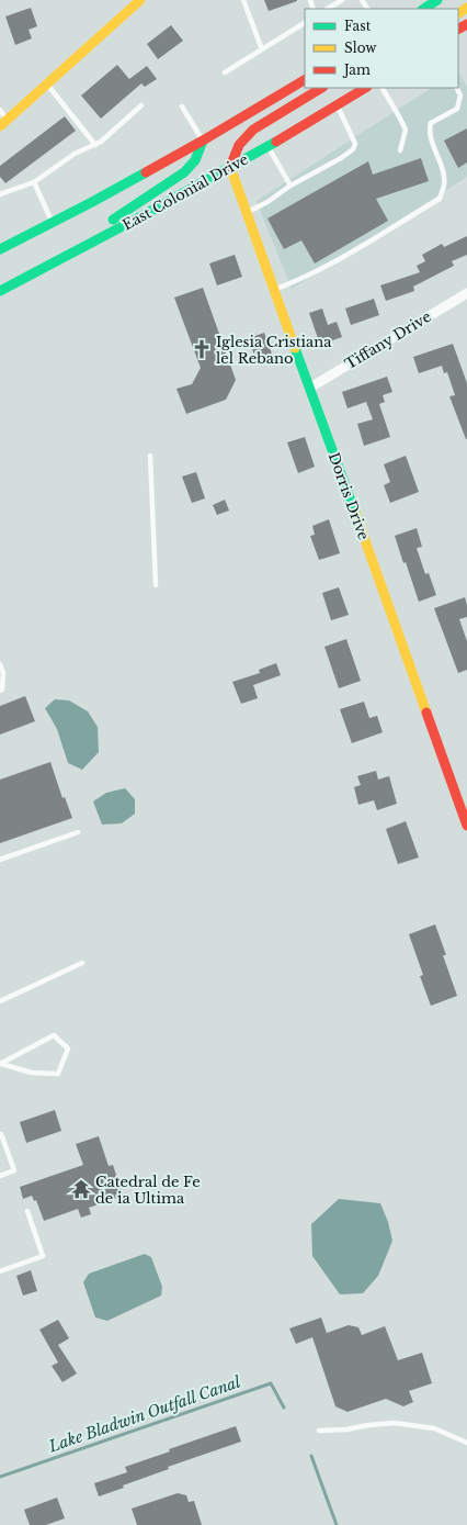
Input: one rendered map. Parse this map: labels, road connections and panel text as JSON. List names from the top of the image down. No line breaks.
{"streets":{"main road":["East Colonial Drive","Dorris Drive"],"street":["Tiffany Drive"]},"crossings":[["East Colonial Drive","Dorris Drive"],["Tiffany Drive","Dorris Drive"]],"water":["Lake Bladwin Outfall Canal"],"places":{"church":["Iglesia Cristiana lel Rebano"],"temple":["Catedral de Fe de ia Ultima"]},"legend":["Fast","Slow","Jam"]}
